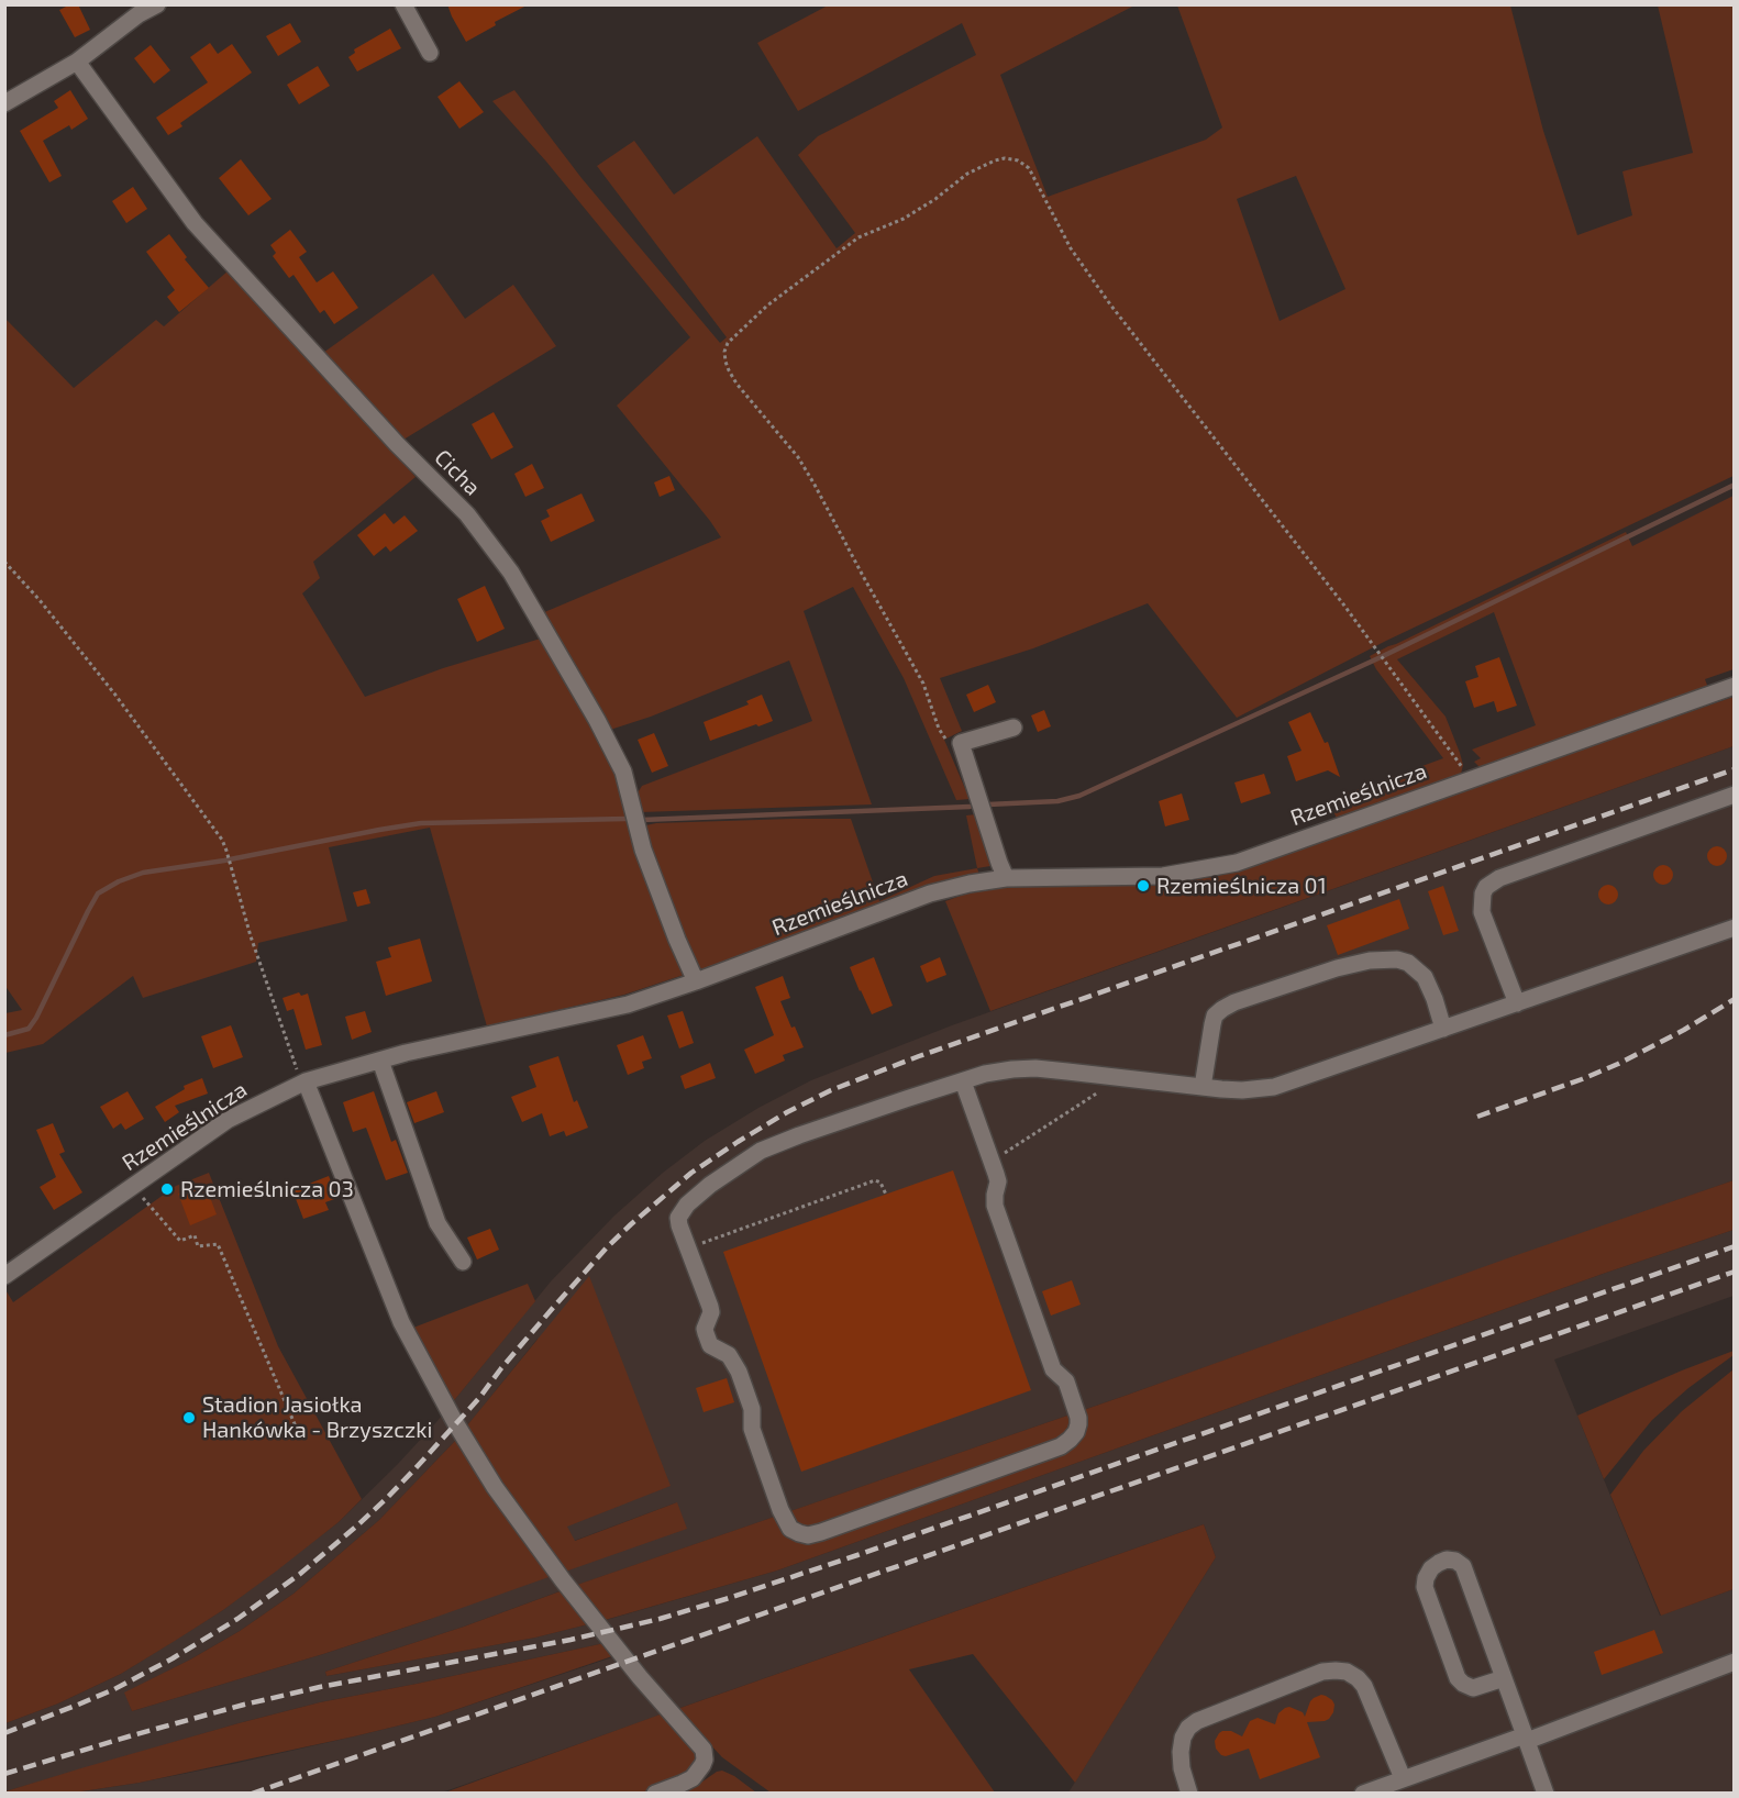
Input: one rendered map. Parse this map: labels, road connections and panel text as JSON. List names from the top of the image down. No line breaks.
{"streets":{"street":["Cicha","Rzemieślnicza"]},"crossings":[["Cicha","Rzemieślnicza"]],"places":["Rzemieślnicza 01","Rzemieślnicza 03","Stadion Jasiołka Hankówka - Brzyszczki"]}
